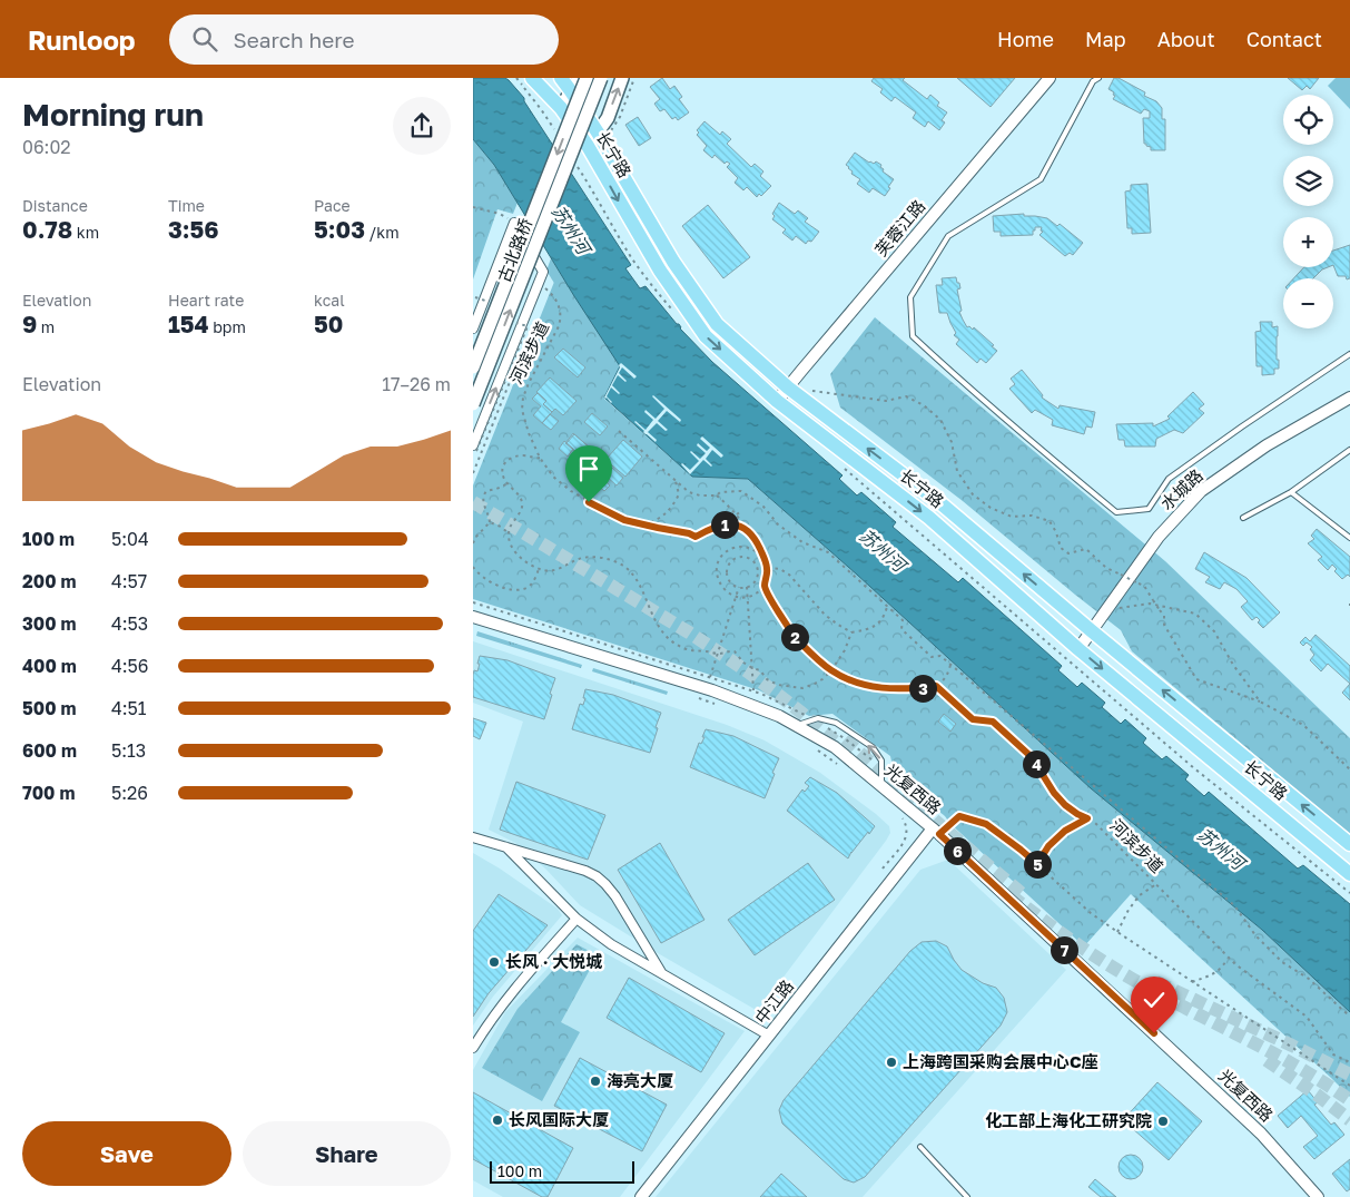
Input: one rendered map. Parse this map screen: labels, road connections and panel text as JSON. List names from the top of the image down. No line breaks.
{"streets":{"main road":["长宁路","古北路桥"],"street":["芙蓉江路","水城路","光复西路","中江路"],"path":["河滨步道"]},"crossings":[["长宁路","芙蓉江路"],["长宁路","水城路"],["光复西路","中江路"]],"water":["苏州河"],"places":["长风 · 大悦城","上海跨国采购会展中心C座","海亮大厦","长风国际大厦","化工部上海化工研究院"],"scale_bar":"100 m","page":{"header":"Runloop","search":"Search here","nav":["Home","Map","About","Contact"],"heading":["Morning run","06:02"],"map_buttons":["+","−"],"stats":[["Distance","0.78 km"],["Time","3:56"],["Pace","5:03 /km"],["Elevation","9 m"],["Heart rate","154 bpm"],["kcal","50"]],"chart":["Elevation","17–26 m"],"pins":["1","2","3","4","6","5","7"],"list":[{"name":"100 m","note":"5:04"},{"name":"200 m","note":"4:57"},{"name":"300 m","note":"4:53"},{"name":"400 m","note":"4:56"},{"name":"500 m","note":"4:51"},{"name":"600 m","note":"5:13"},{"name":"700 m","note":"5:26"}],"buttons":["Save","Share"],"scale":"100 m"}}
